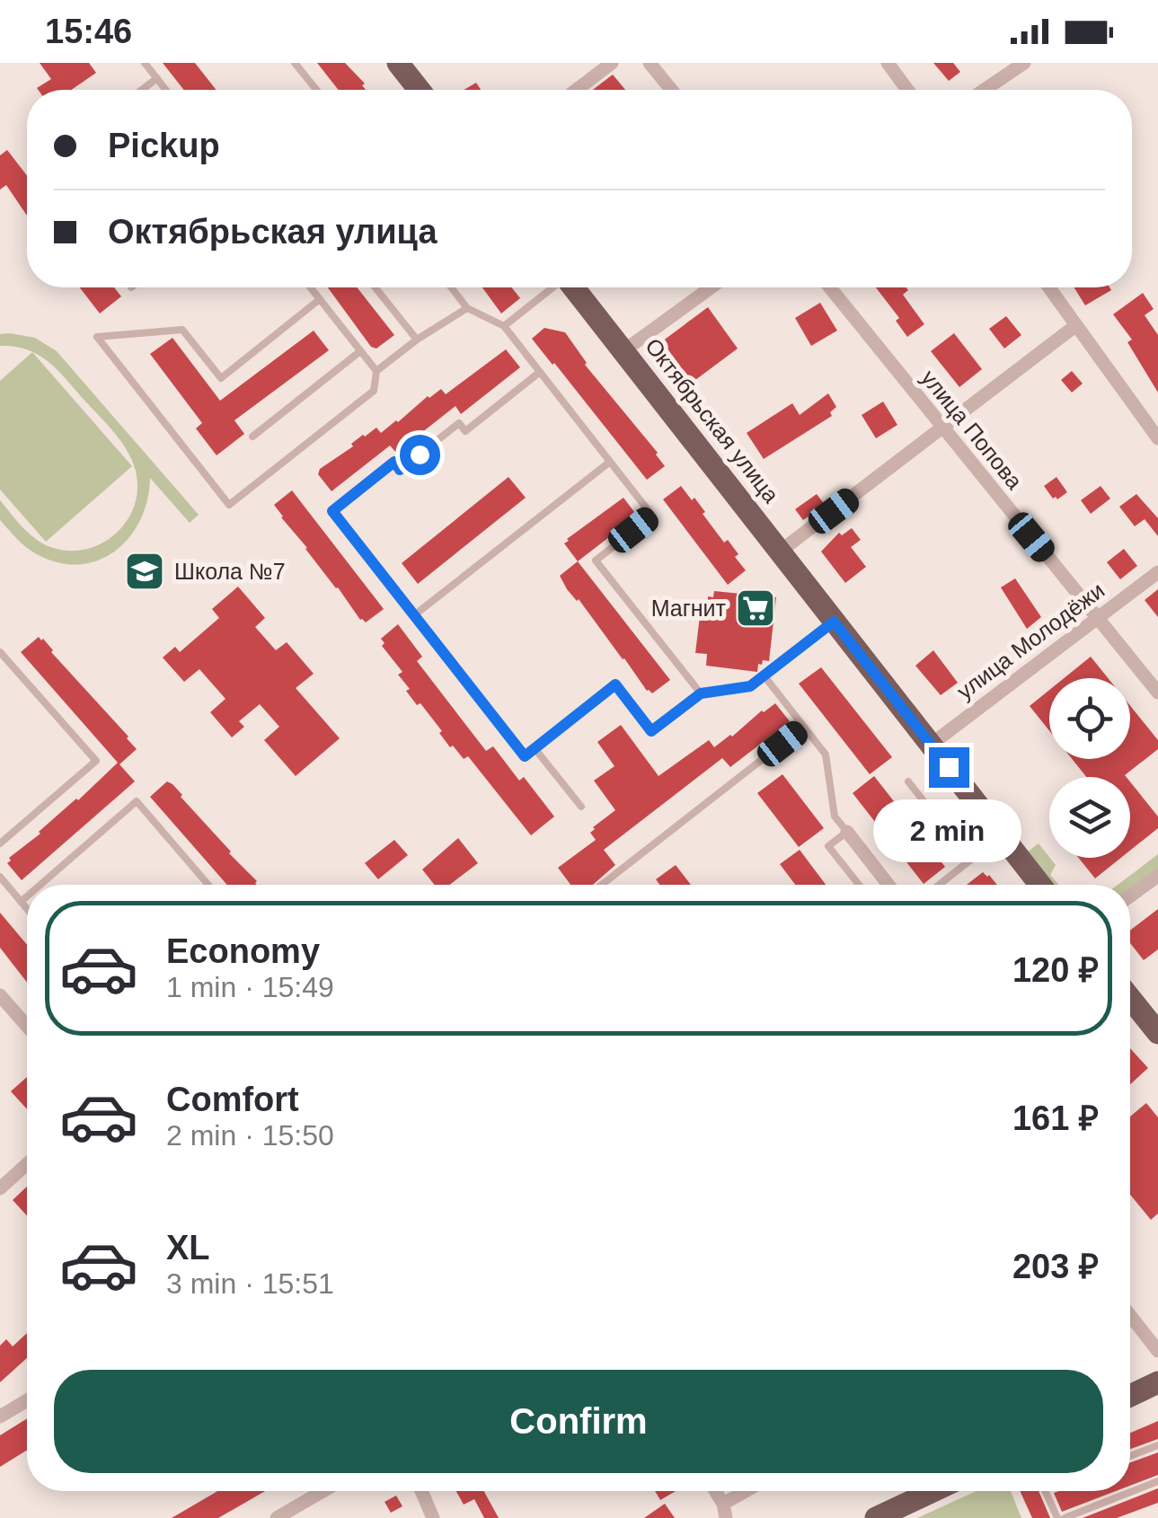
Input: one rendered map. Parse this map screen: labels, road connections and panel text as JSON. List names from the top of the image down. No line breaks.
{"streets":{"main road":["Октябрьская улица"],"street":["улица Попова","улица Молодёжи"]},"crossings":[["Октябрьская улица","улица Молодёжи"],["улица Попова","улица Молодёжи"]],"places":{"school or university":["Школа №7"],"supermarket":["Магнит"]},"page":{"status":"15:46","banner":["Pickup","Октябрьская улица"],"bubble":"2 min","list":[{"name":"Economy","note":"1 min · 15:49","value":"120 ₽"},{"name":"Comfort","note":"2 min · 15:50","value":"161 ₽"},{"name":"XL","note":"3 min · 15:51","value":"203 ₽"}],"buttons":"Confirm"}}
